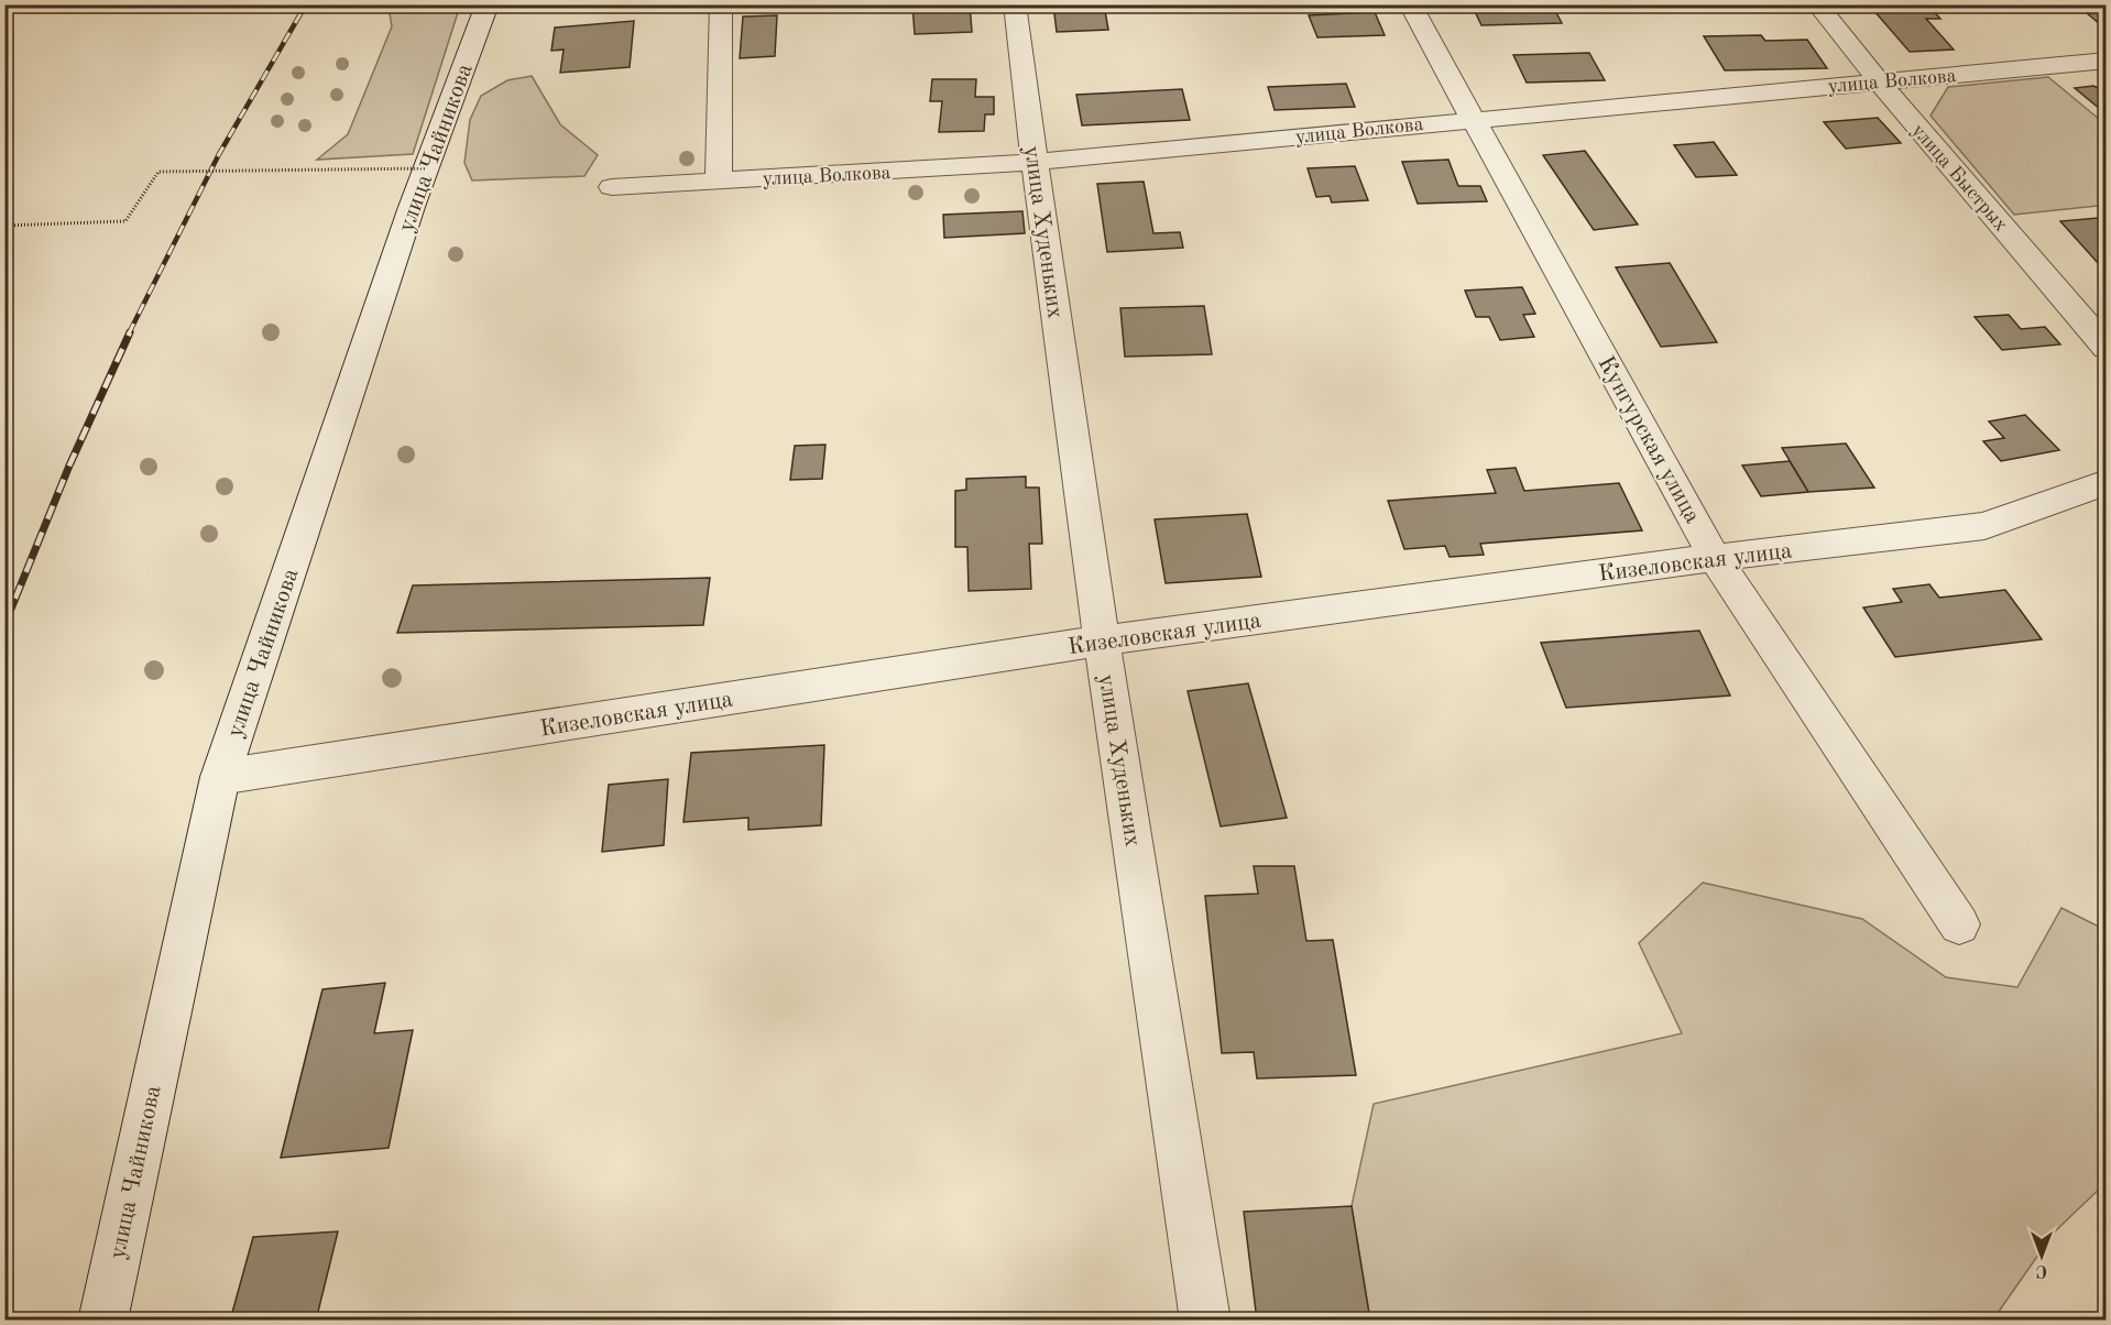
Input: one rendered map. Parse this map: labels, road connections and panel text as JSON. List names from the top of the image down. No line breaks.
{"streets":{"street":["улица Волкова","улица Чайникова","улица Быстрых","улица Худеньких","Кунгурская улица","Кизеловская улица"]},"crossings":[["улица Волкова","улица Быстрых"],["улица Волкова","улица Худеньких"],["улица Волкова","Кунгурская улица"],["улица Чайникова","Кизеловская улица"],["улица Худеньких","Кизеловская улица"],["Кунгурская улица","Кизеловская улица"]],"north":"bottom"}
